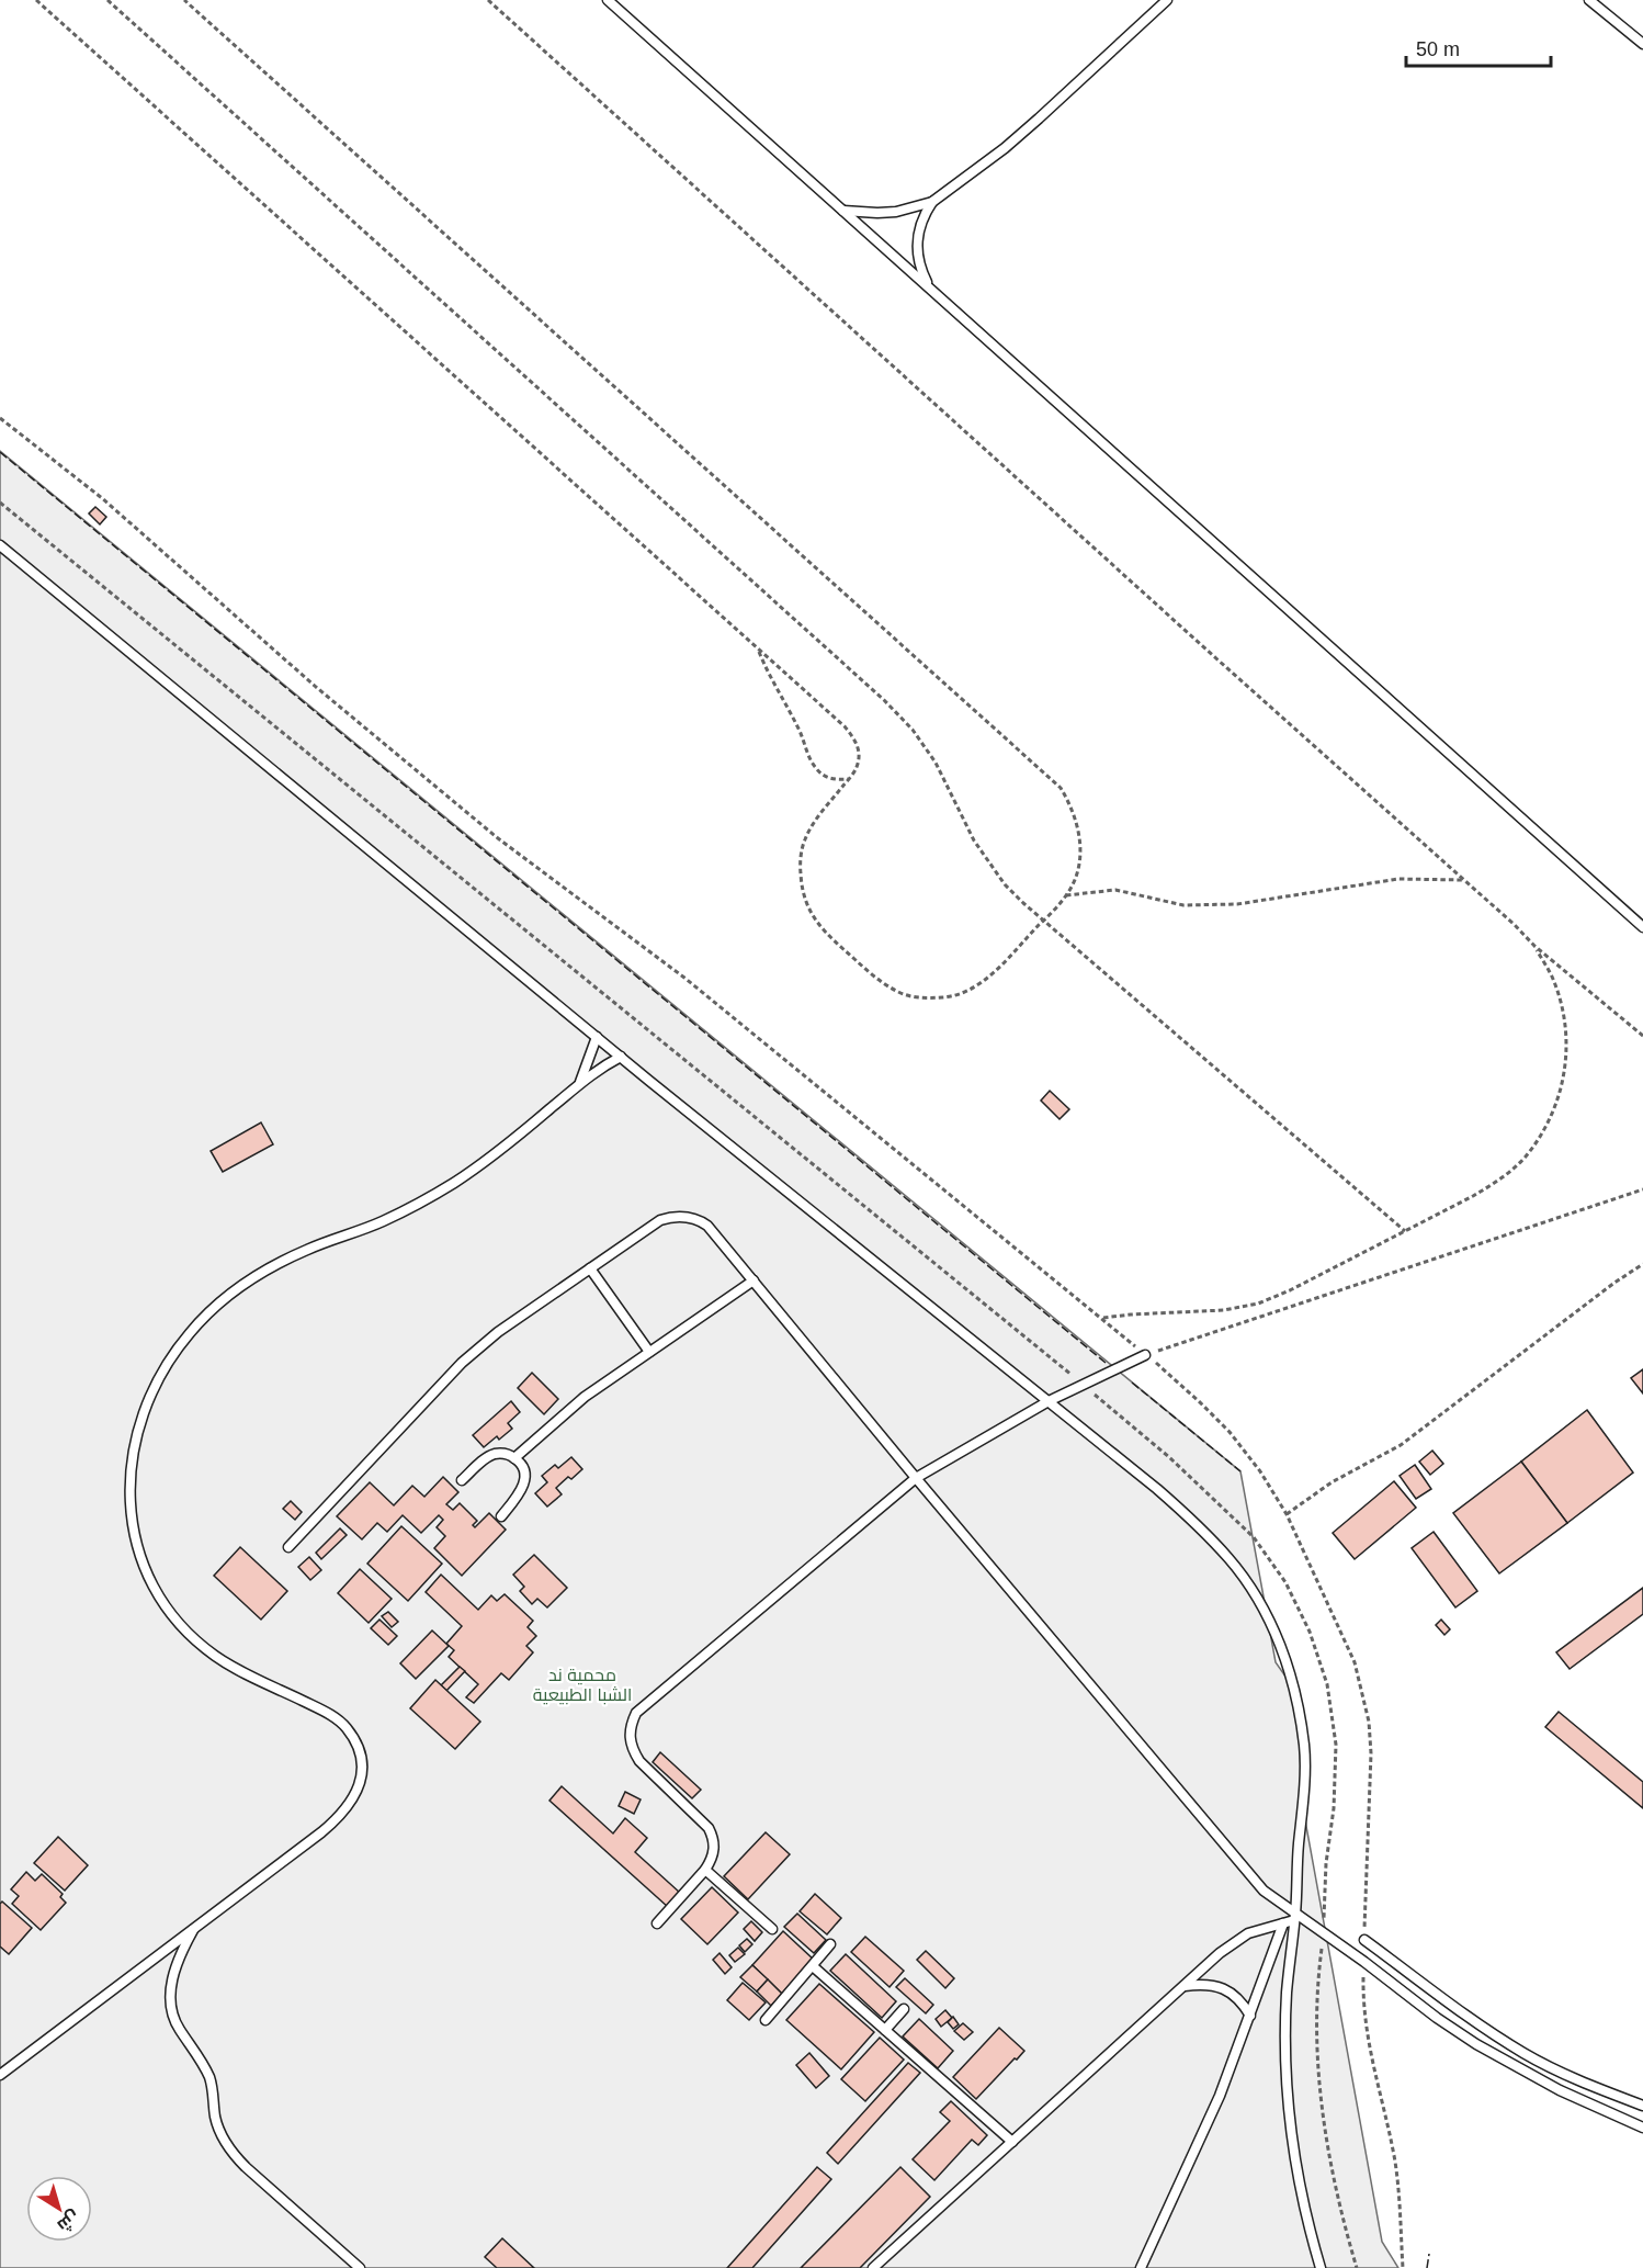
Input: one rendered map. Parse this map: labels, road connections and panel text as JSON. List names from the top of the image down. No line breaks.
{"parks":["محمية ند الشبا الطبيعية"],"scale_bar":"50 m","north":"bottom right"}
